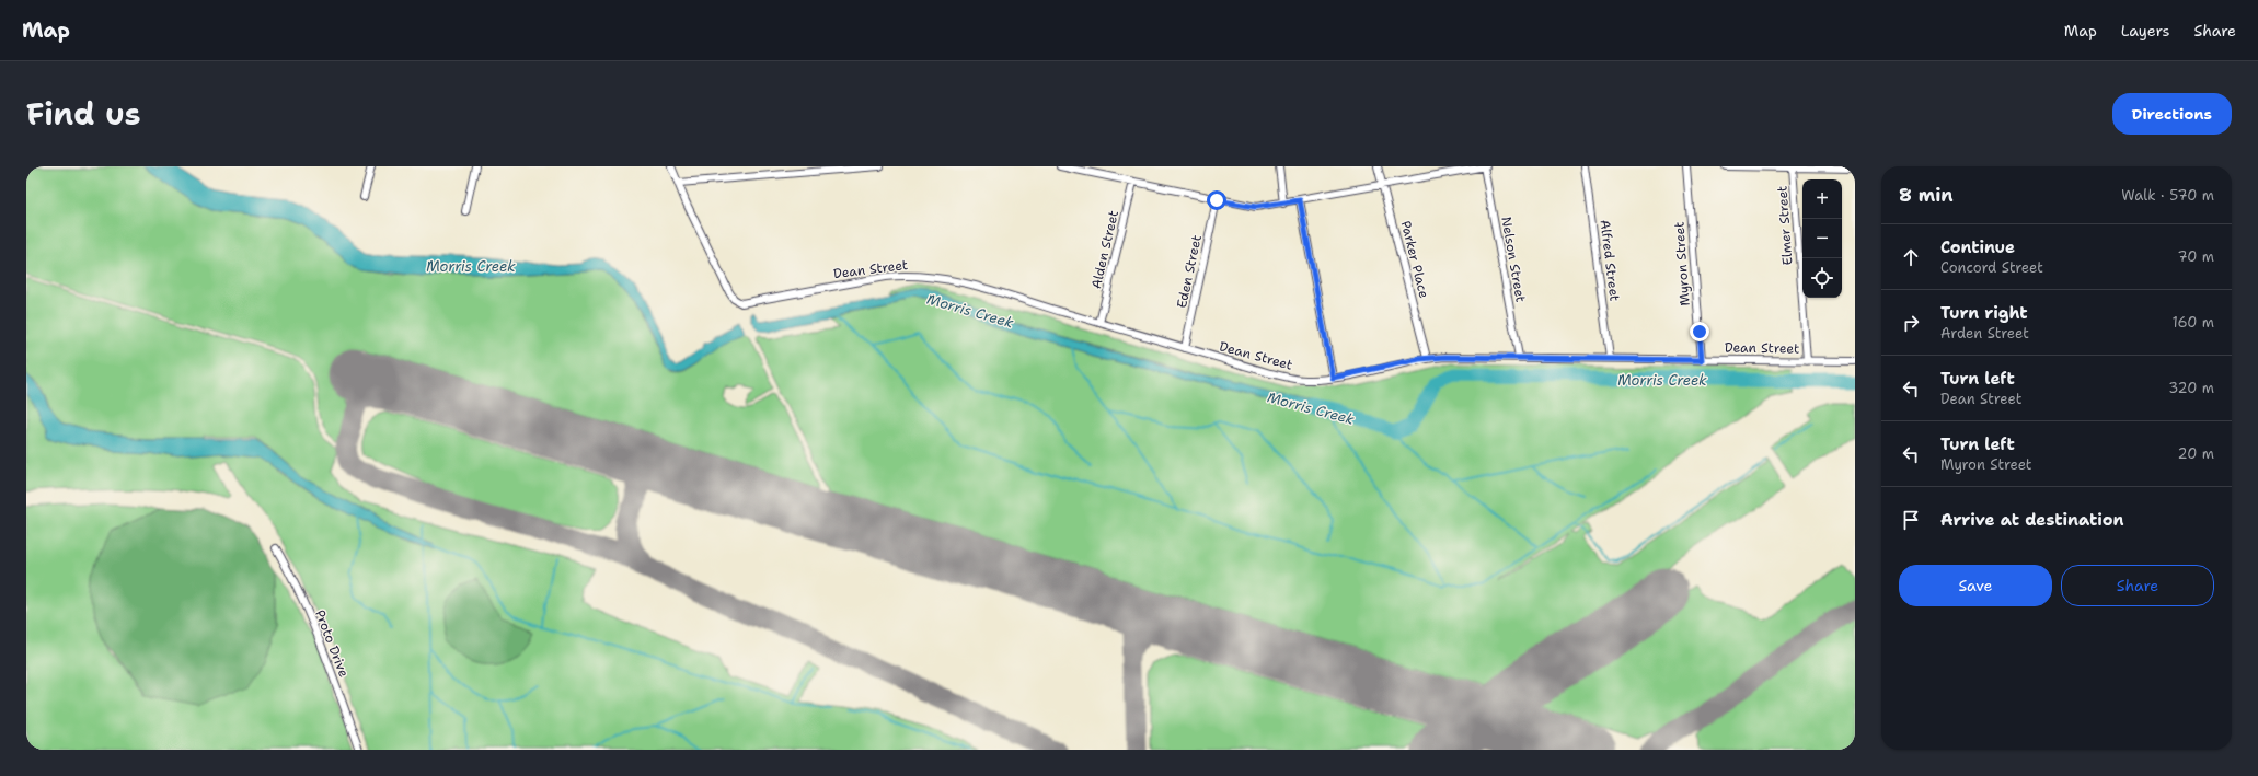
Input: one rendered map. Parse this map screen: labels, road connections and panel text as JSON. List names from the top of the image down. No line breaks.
{"streets":{"street":["Elmer Street","Alden Street","Parker Place","Nelson Street","Alfred Street","Myron Street","Dean Street","Eden Street","Proto Drive"]},"crossings":[["Elmer Street","Dean Street"],["Alden Street","Dean Street"],["Parker Place","Dean Street"],["Nelson Street","Dean Street"],["Alfred Street","Dean Street"],["Myron Street","Dean Street"],["Dean Street","Eden Street"]],"water":["Morris Creek"],"page":{"header":"Map","nav":["Map","Layers","Share"],"title":"Find us","buttons":["Directions",["Save","Share"]],"heading":["8 min","Walk · 570 m"],"map_buttons":["+","−"],"list":[["Continue","Concord Street","70 m"],["Turn right","Arden Street","160 m"],["Turn left","Dean Street","320 m"],["Turn left","Myron Street","20 m"],"Arrive at destination"]}}
